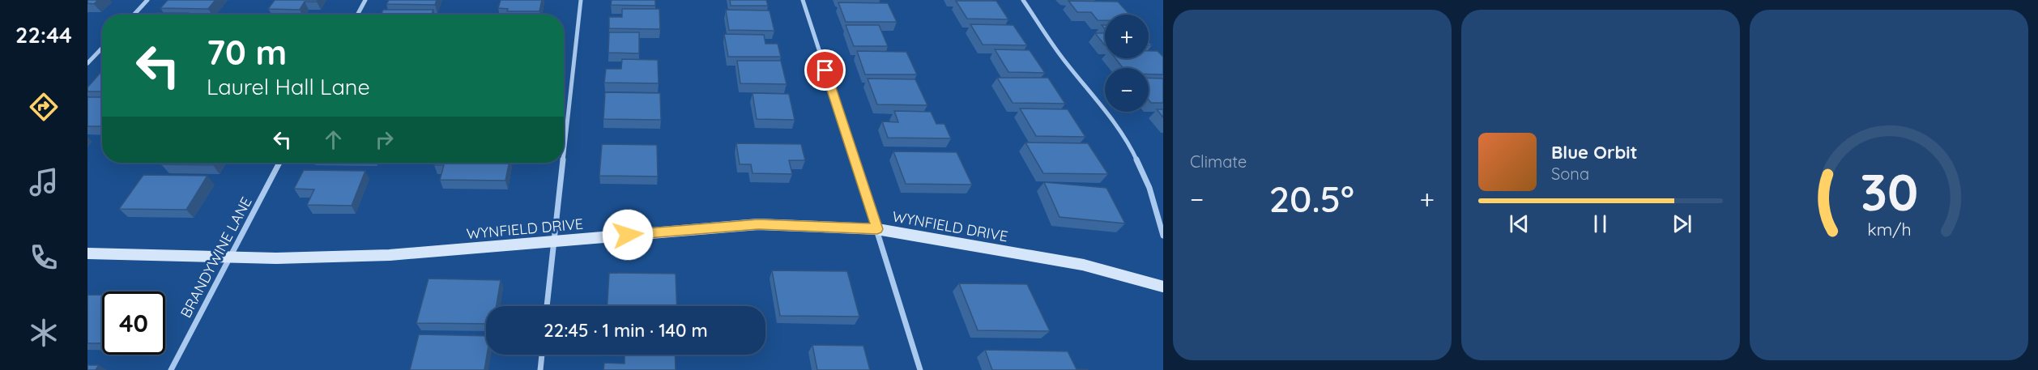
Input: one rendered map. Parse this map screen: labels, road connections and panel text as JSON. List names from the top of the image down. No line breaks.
{"streets":{"street":["WYNFIELD DRIVE","BRANDYWINE LANE"]},"crossings":[["WYNFIELD DRIVE","BRANDYWINE LANE"]],"page":{"tabs":"22:44","tile":"Climate","map_buttons":["+","−"],"turn":["70 m","Laurel Hall Lane"],"song":["Blue Orbit","Sona"],"heat":["−","20.5°","+"],"limit":"40","trip":"22:45 · 1 min · 140 m","gauge":["30","km/h"]}}
